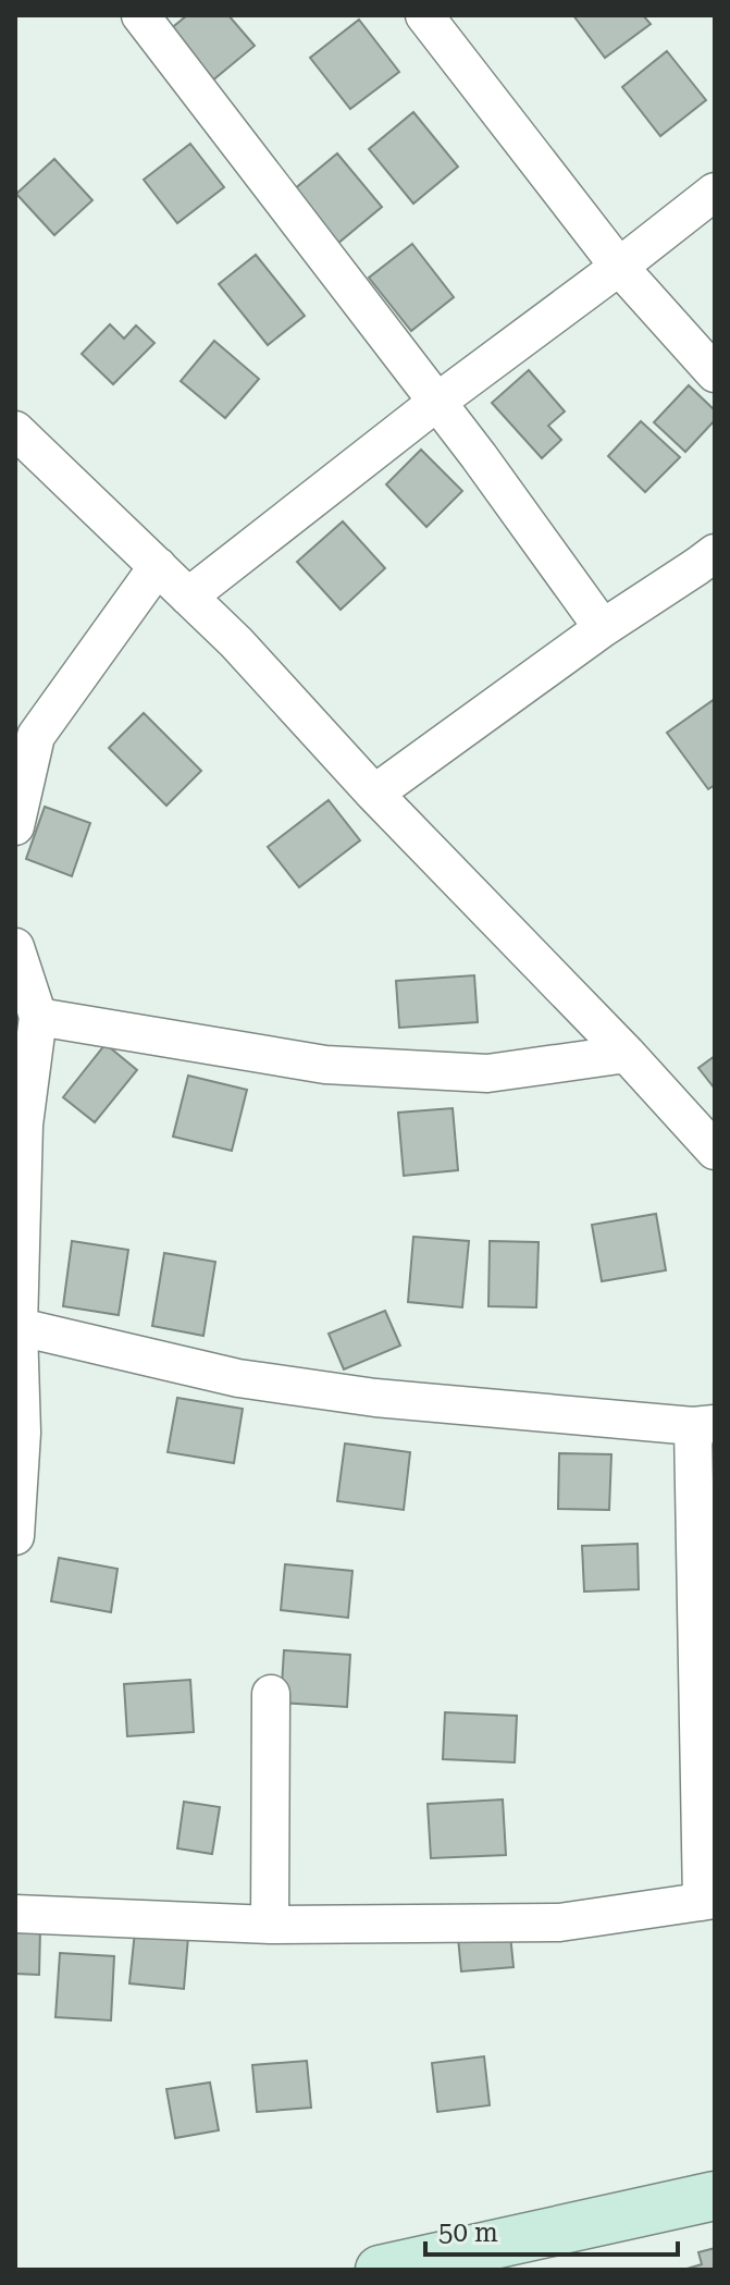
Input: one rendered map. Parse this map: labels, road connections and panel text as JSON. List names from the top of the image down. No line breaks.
{"scale_bar":"50 m"}
